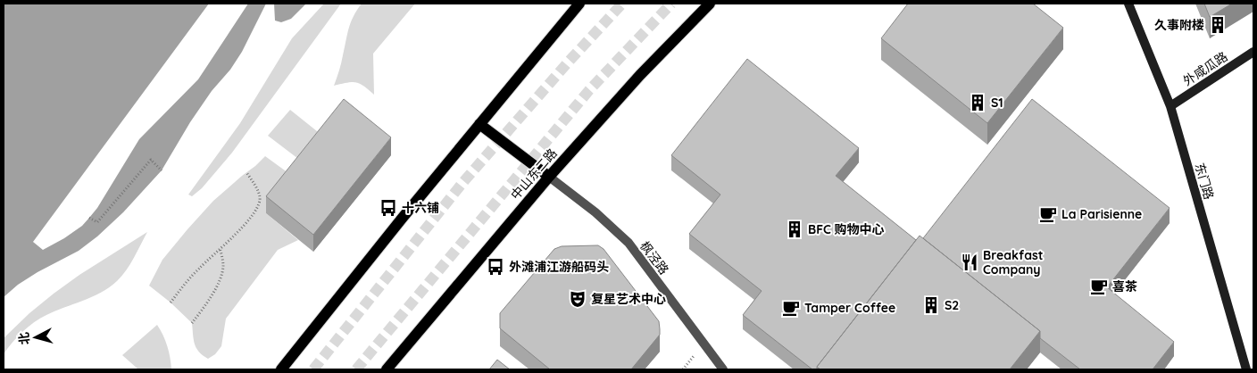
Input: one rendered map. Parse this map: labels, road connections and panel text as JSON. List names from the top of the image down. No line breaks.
{"streets":{"main road":["中山东二路"],"street":["外咸瓜路","东门路","枫泾路"]},"crossings":[["外咸瓜路","东门路"],["中山东二路","枫泾路"]],"places":{"building":["久事附楼","S1","BFC 购物中心","S2"],"bus stop":["十六铺","外滩浦江游船码头"],"cafe":["La Parisienne","喜茶","Tamper Coffee"],"restaurant":["Breakfast Company"],"theatre":["复星艺术中心"]},"north":"left"}
